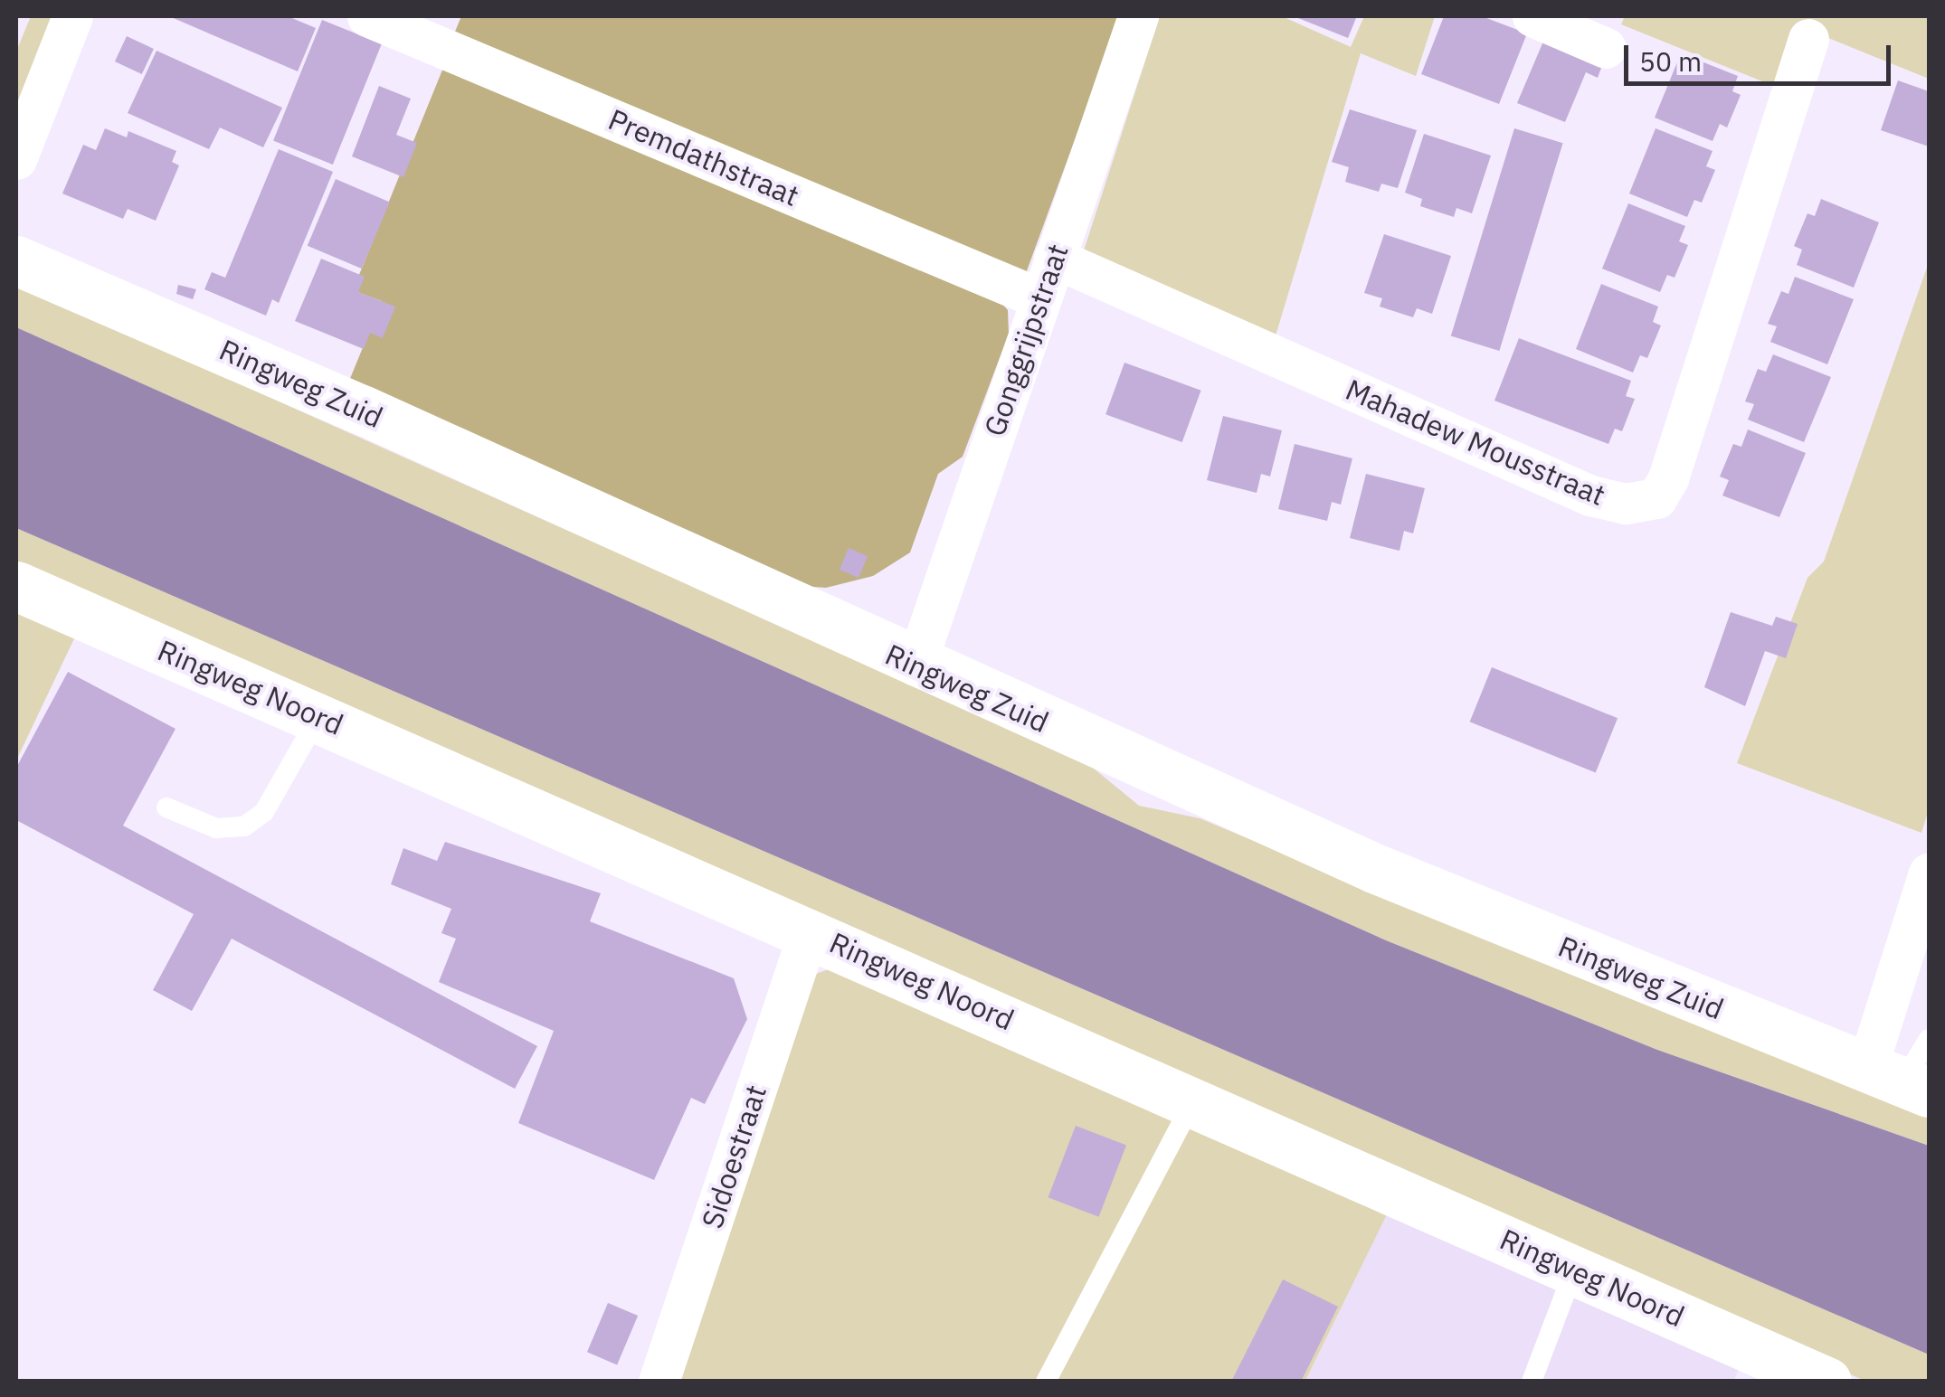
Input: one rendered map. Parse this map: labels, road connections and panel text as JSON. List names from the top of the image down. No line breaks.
{"streets":{"street":["Premdathstraat","Gonggrijpstraat","Ringweg Zuid","Mahadew Mousstraat","Ringweg Noord","Sidoestraat"]},"crossings":[["Premdathstraat","Gonggrijpstraat"],["Gonggrijpstraat","Ringweg Zuid"],["Gonggrijpstraat","Mahadew Mousstraat"],["Ringweg Noord","Sidoestraat"]],"scale_bar":"50 m"}
